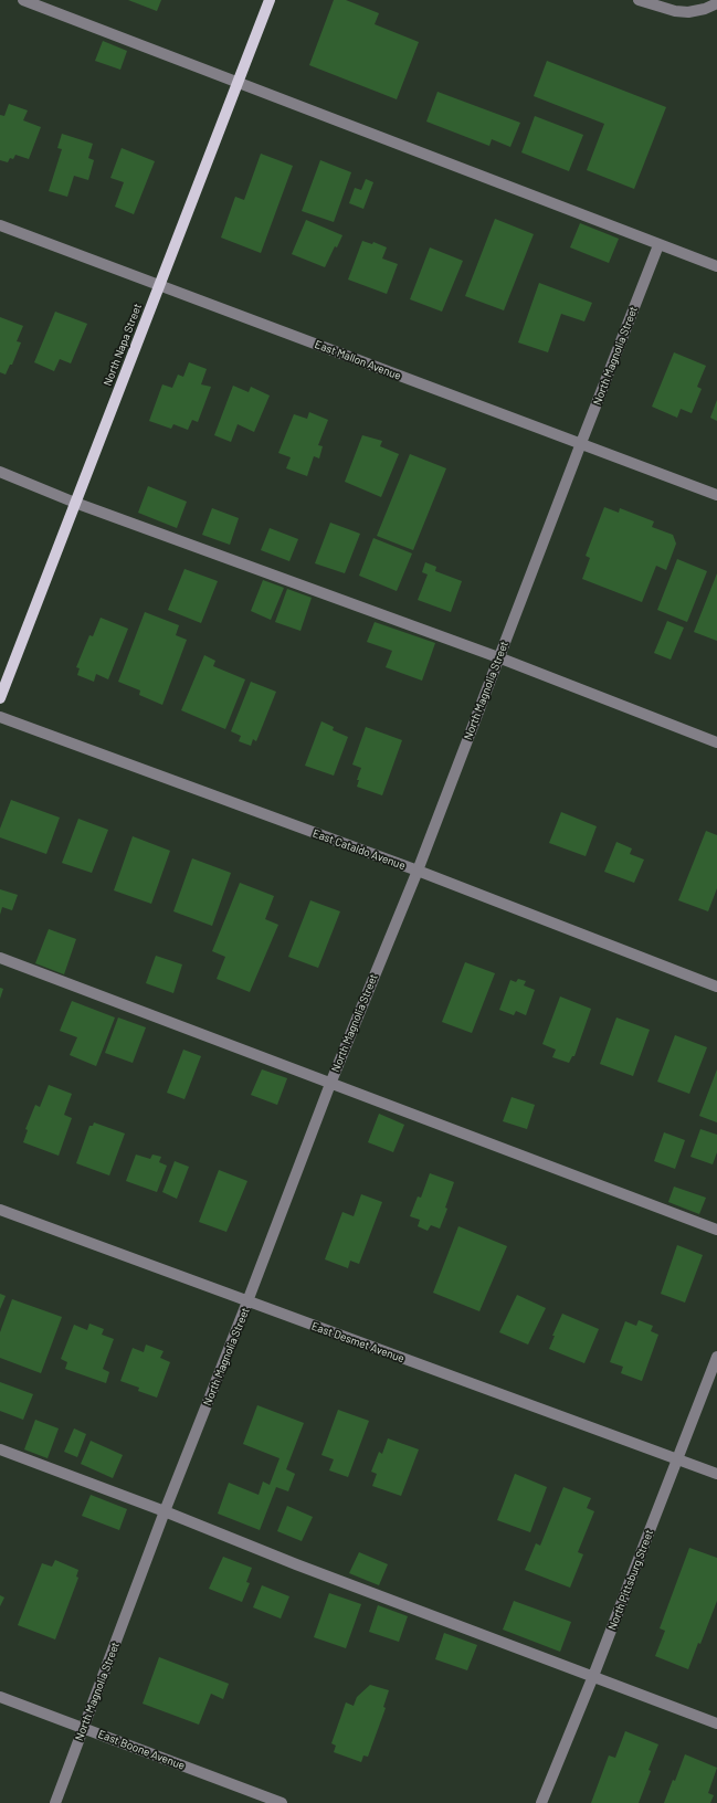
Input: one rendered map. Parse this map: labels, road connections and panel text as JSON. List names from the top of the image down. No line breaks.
{"streets":{"main road":["North Napa Street"],"street":["North Magnolia Street","East Mallon Avenue","East Cataldo Avenue","East Desmet Avenue","North Pittsburg Street","East Boone Avenue"]},"crossings":[["North Napa Street","East Mallon Avenue"],["North Magnolia Street","East Mallon Avenue"],["North Magnolia Street","East Cataldo Avenue"],["North Magnolia Street","East Desmet Avenue"],["North Magnolia Street","East Boone Avenue"],["East Desmet Avenue","North Pittsburg Street"]]}
